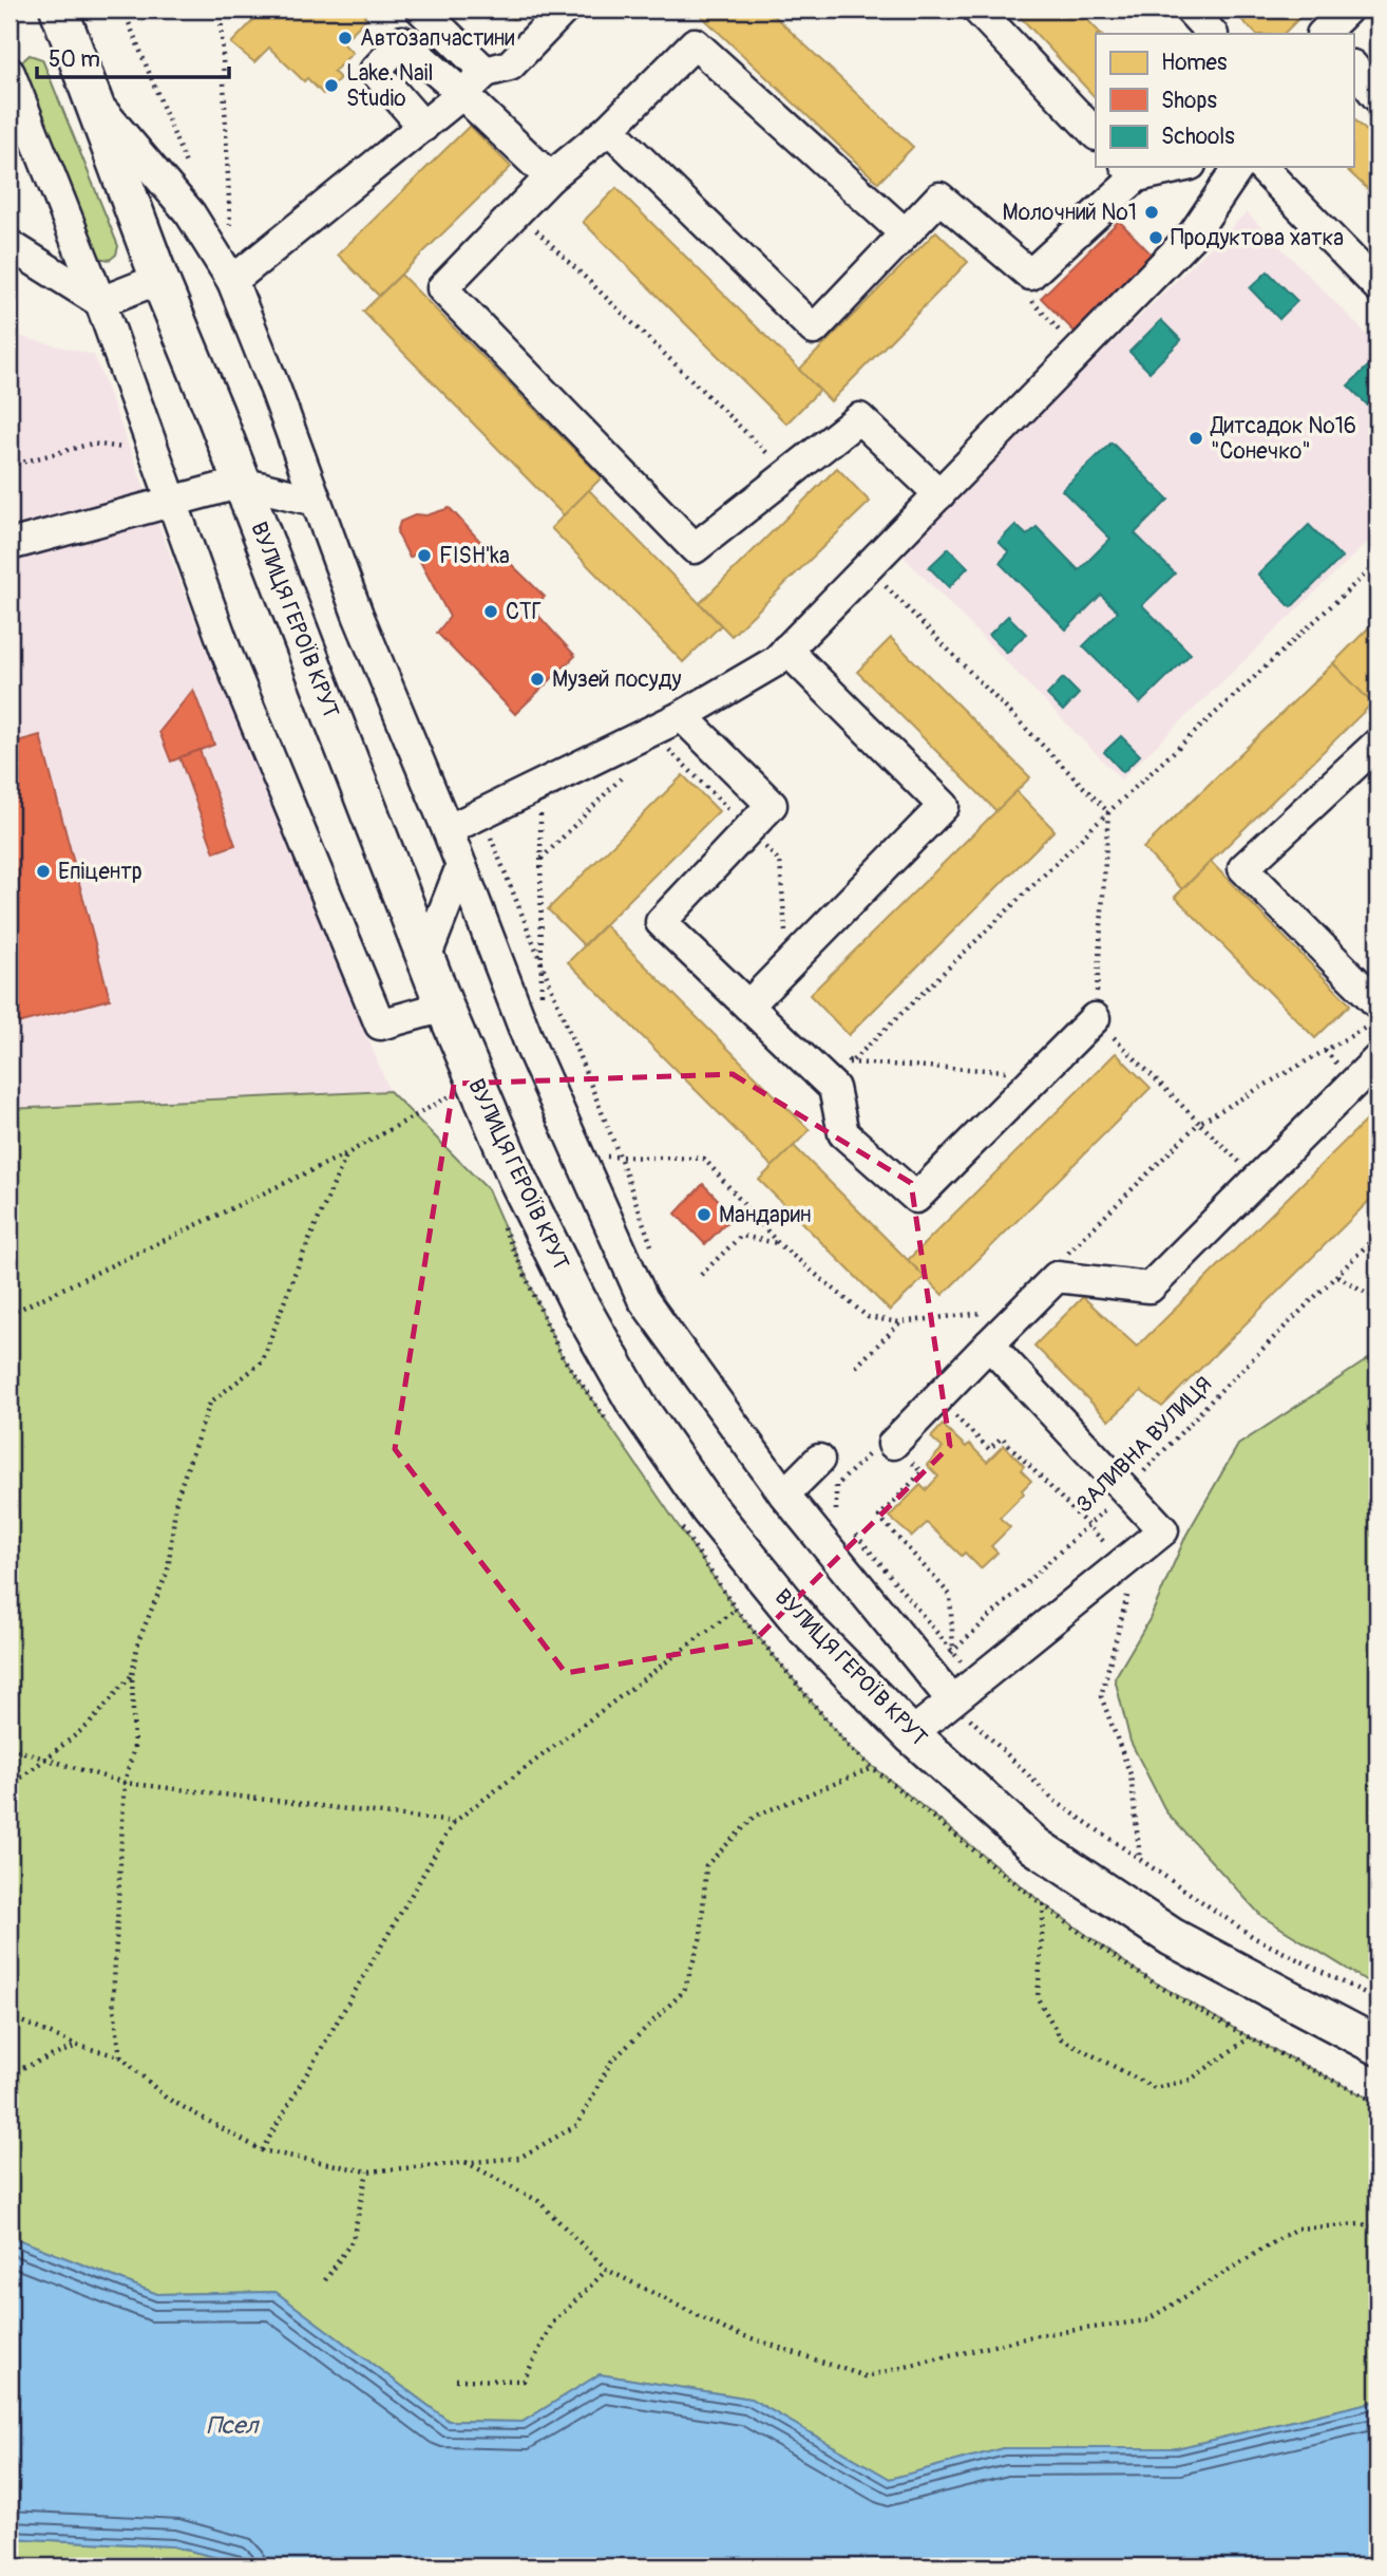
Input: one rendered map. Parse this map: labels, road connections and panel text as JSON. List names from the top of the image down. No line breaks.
{"streets":{"main road":["ВУЛИЦЯ ГЕРОЇВ КРУТ"],"path":["ЗАЛИВНА ВУЛИЦЯ"]},"water":["Псел"],"places":["Автозапчастини","Lake. Nail Studio","Молочний №1","Продуктова хатка","Дитсадок №16 \"Сонечко\"","FISH'ka","СТГ","Музей посуду","Епіцентр","Мандарин"],"legend":["Homes","Shops","Schools"],"scale_bar":"50 m"}
